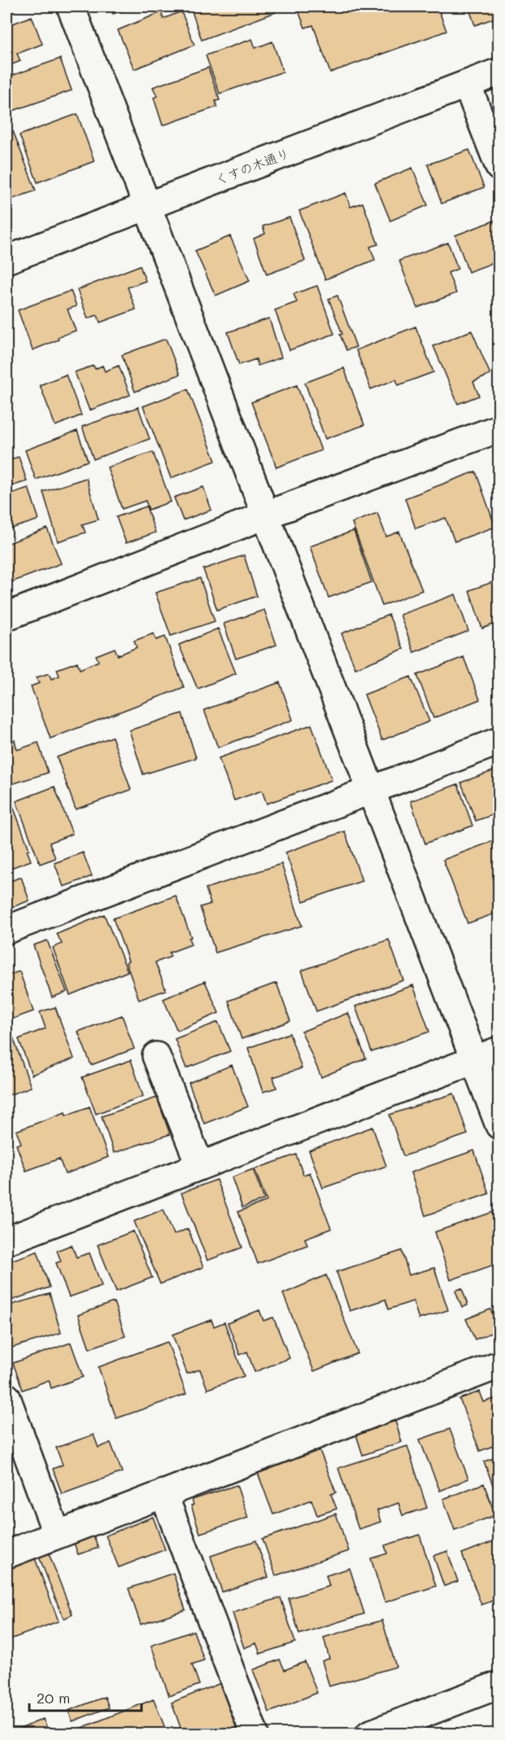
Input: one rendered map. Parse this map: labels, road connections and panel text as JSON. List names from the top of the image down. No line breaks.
{"streets":{"street":["くすの木通り"]},"scale_bar":"20 m"}
